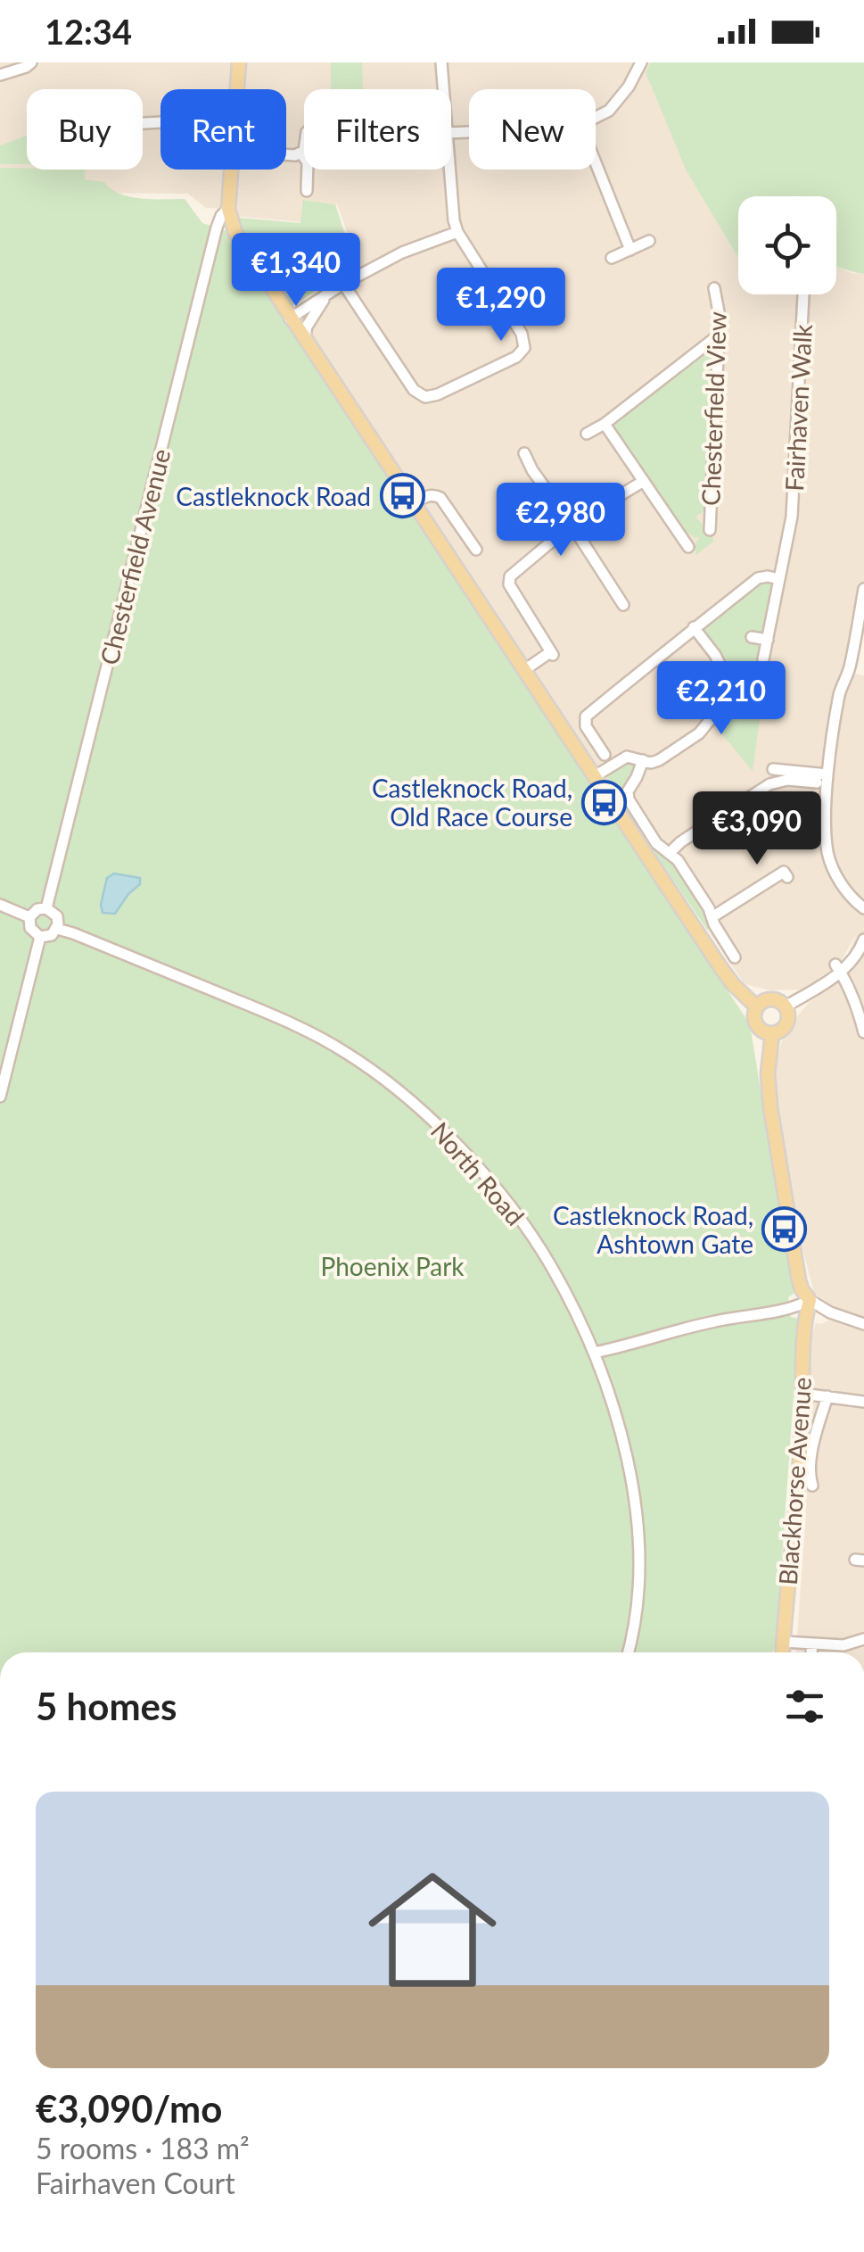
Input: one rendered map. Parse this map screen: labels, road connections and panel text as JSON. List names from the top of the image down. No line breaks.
{"streets":{"main road":["Blackhorse Avenue"],"street":["Fairhaven Walk","Chesterfield View","Chesterfield Avenue","North Road"]},"crossings":[["Chesterfield Avenue","North Road"]],"parks":["Phoenix Park"],"places":{"bus stop":["Castleknock Road","Castleknock Road, Old Race Course","Castleknock Road, Ashtown Gate"]},"page":{"status":"12:34","chip":["Buy","Rent","Filters","New"],"price":["€1,340","€1,290","€2,980","€2,210","€3,090"],"heading":"5 homes","list":[{"name":"€3,090/mo","note":"5 rooms · 183 m² · Fairhaven Court"}]}}
